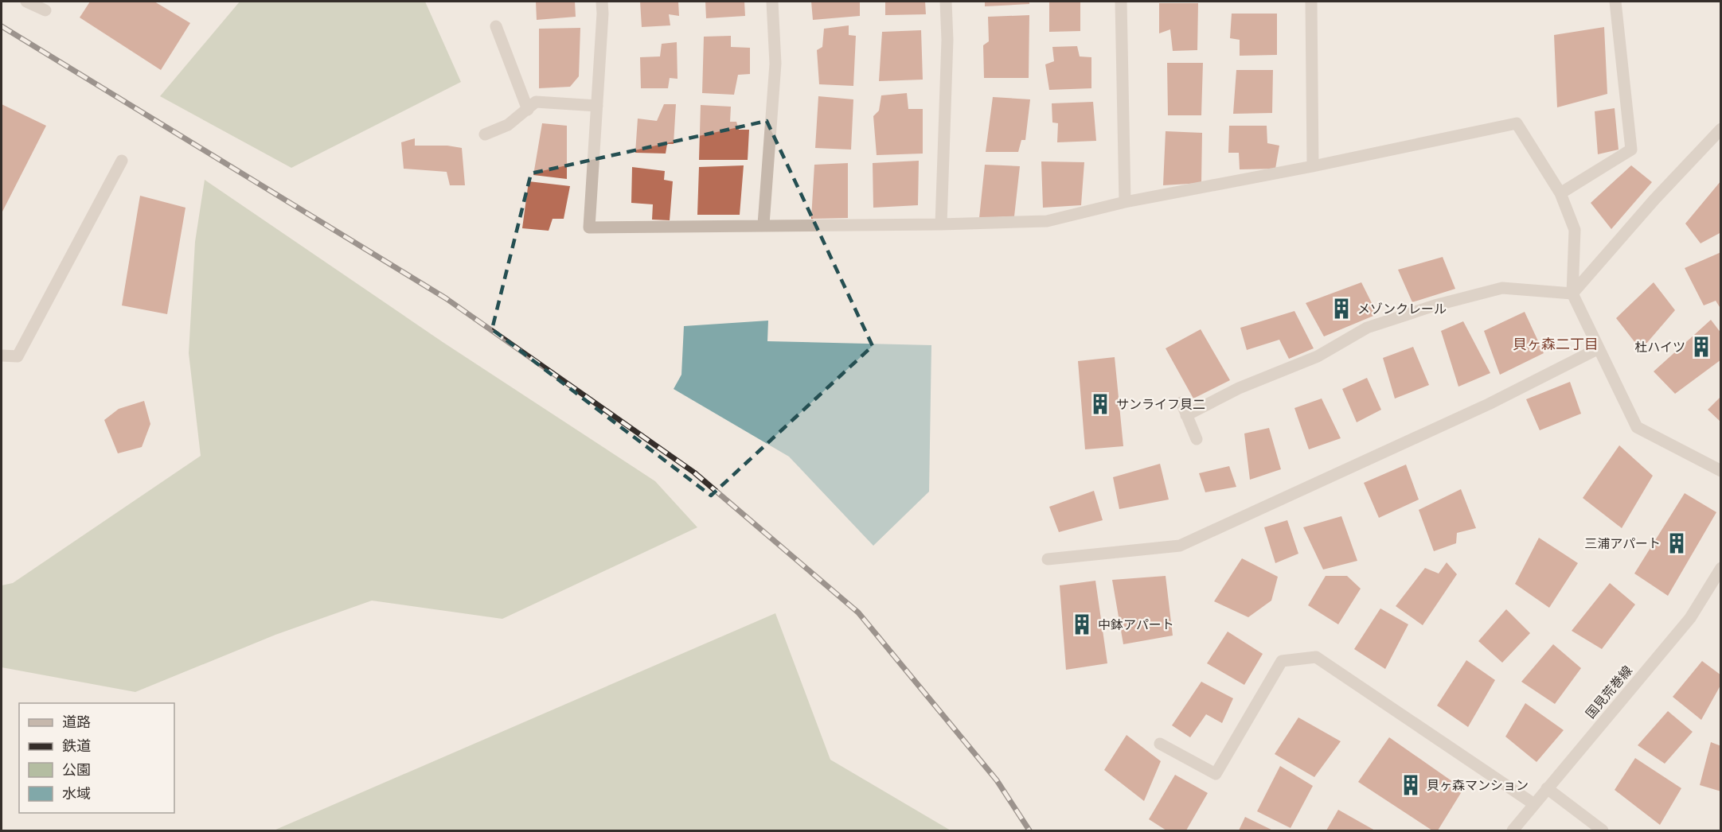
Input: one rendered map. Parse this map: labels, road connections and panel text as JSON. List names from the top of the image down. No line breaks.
{"streets":{"street":["国見荒巻線"]},"districts":["貝ヶ森二丁目"],"places":{"building":["メゾンクレール","杜ハイツ","サンライフ貝二","三浦アパート","中鉢アパート","貝ヶ森マンション"]},"legend":["道路","鉄道","公園","水域"]}
